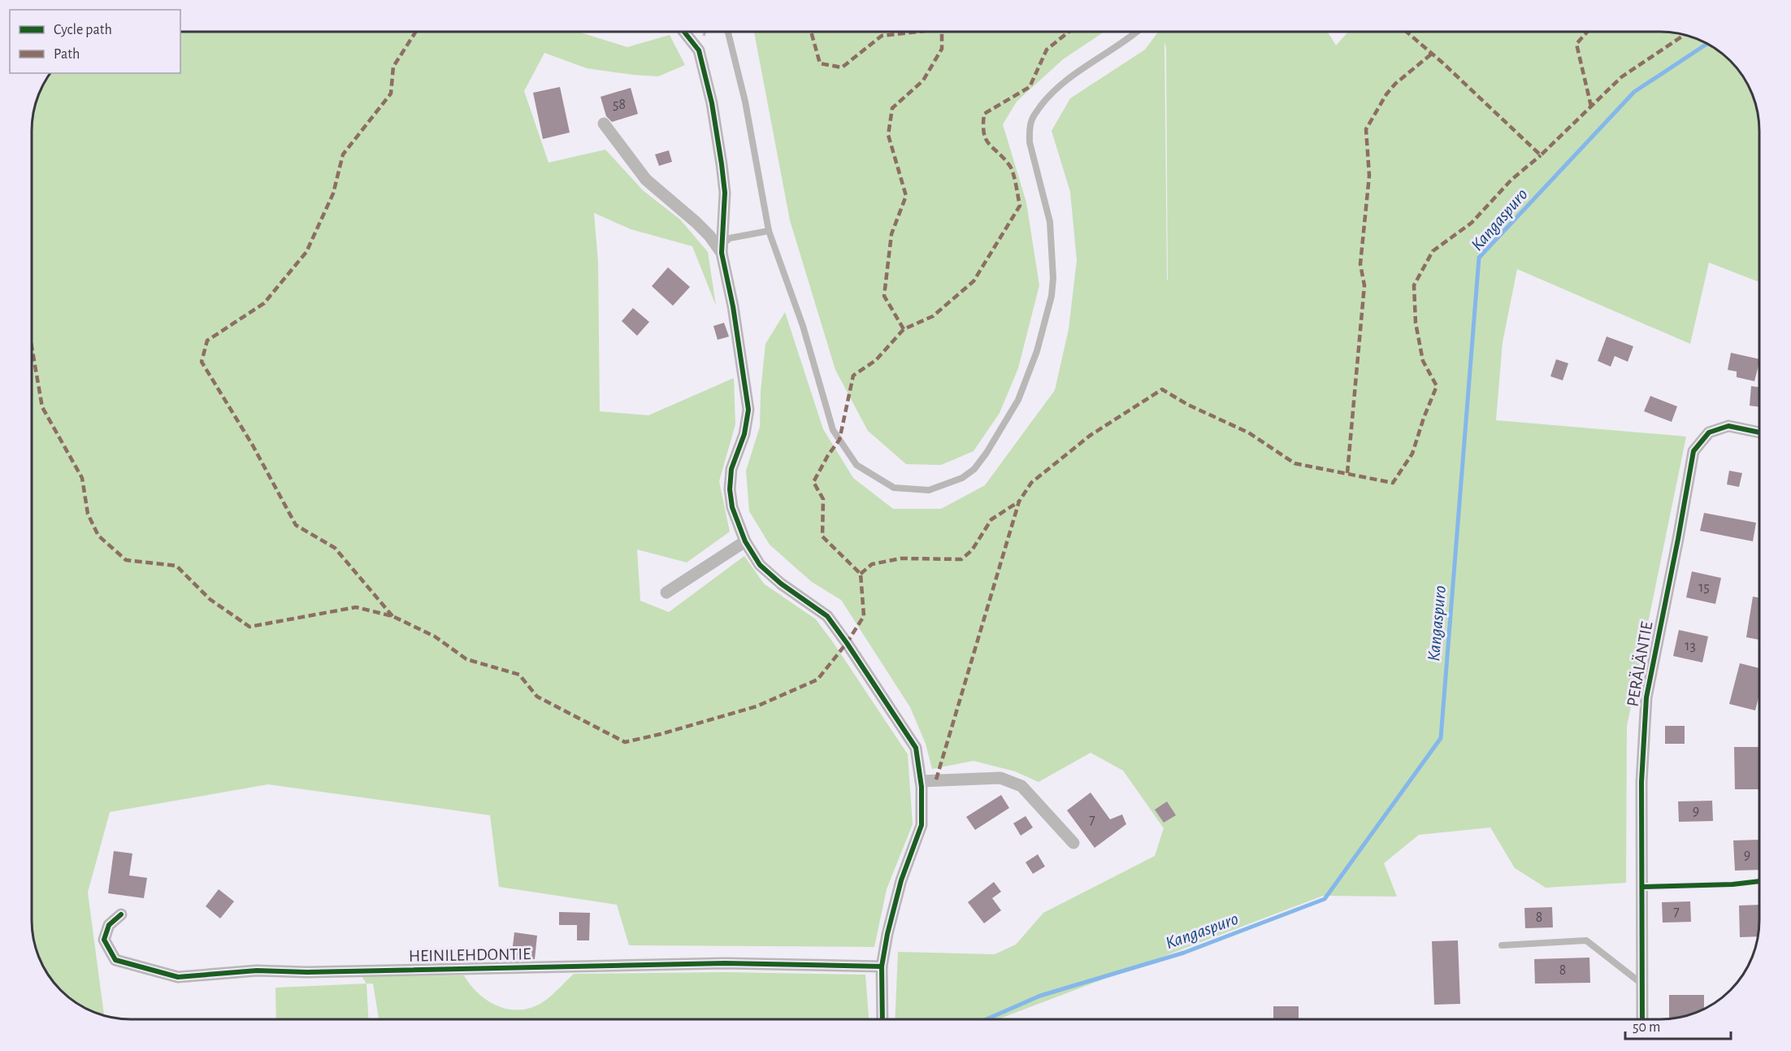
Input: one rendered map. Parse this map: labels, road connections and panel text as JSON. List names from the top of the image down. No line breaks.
{"streets":{"street":["PERÄLÄNTIE","HEINILEHDONTIE"]},"water":["Kangaspuro"],"house_numbers":["58","15","13","9","7","9","7","8","8"],"legend":["Cycle path","Path"],"scale_bar":"50 m"}
